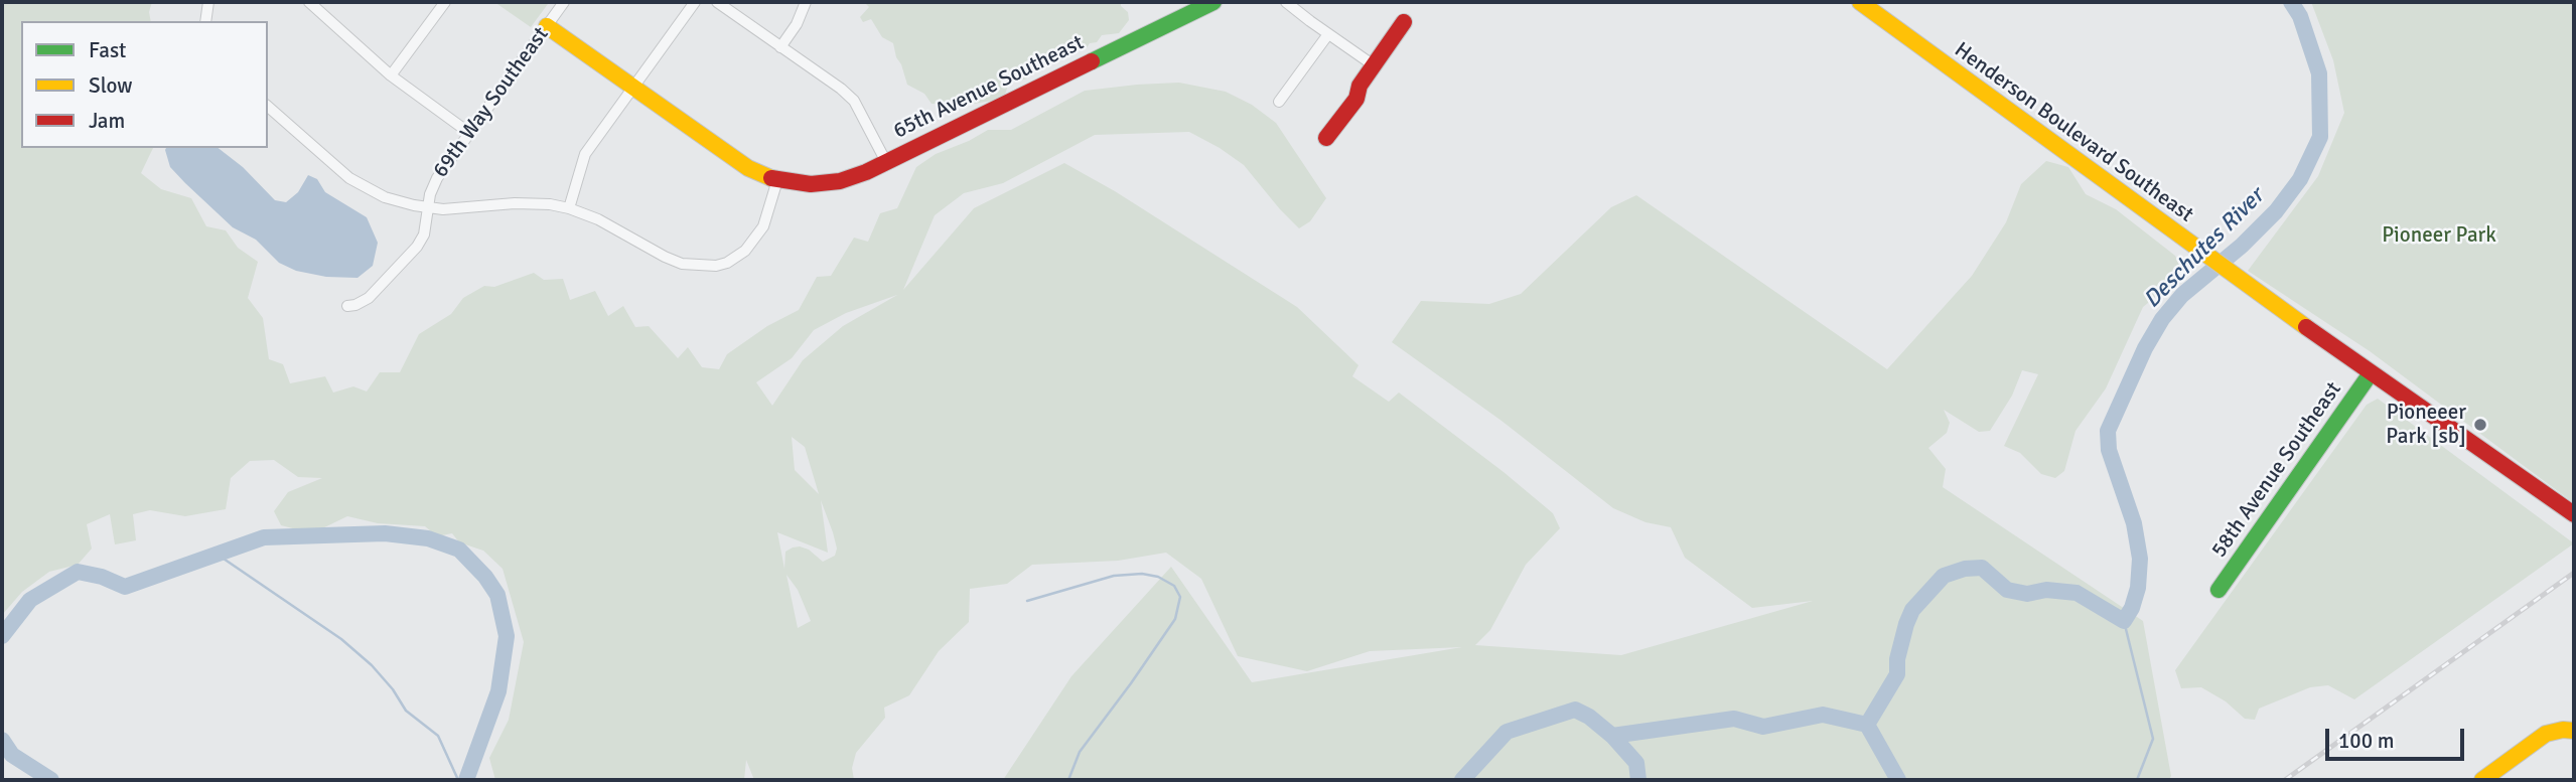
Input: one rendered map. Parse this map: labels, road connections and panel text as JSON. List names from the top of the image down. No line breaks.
{"streets":{"street":["65th Avenue Southeast","69th Way Southeast","Henderson Boulevard Southeast","58th Avenue Southeast"]},"crossings":[["65th Avenue Southeast","69th Way Southeast"],["Henderson Boulevard Southeast","58th Avenue Southeast"]],"water":["Deschutes River"],"parks":["Pioneer Park"],"places":["Pioneeer Park [sb]"],"legend":["Fast","Slow","Jam"],"scale_bar":"100 m"}
